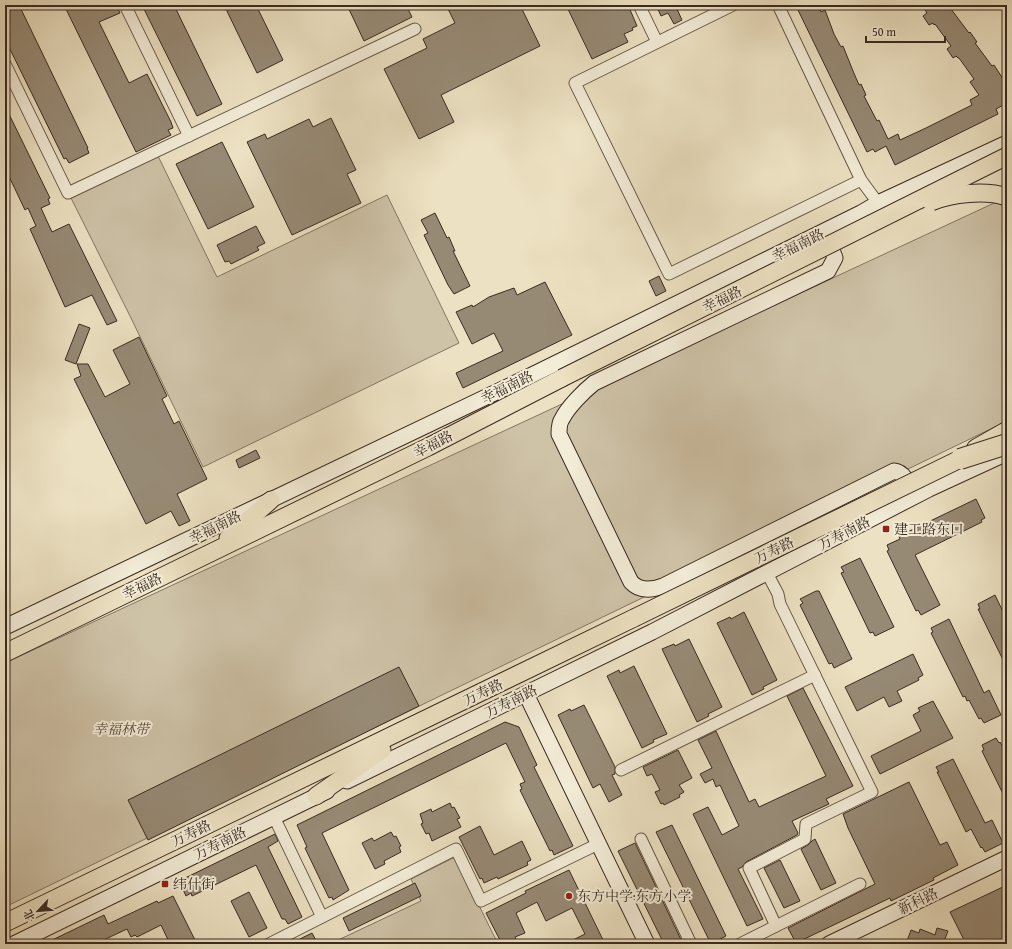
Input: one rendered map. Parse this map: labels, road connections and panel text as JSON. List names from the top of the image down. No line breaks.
{"streets":{"main road":["幸福南路","幸福路","万寿南路","万寿路","新科路"]},"parks":["幸福林带"],"places":{"transit":["建工路东口","纬什街"],"other":["东方中学·东方小学"]},"scale_bar":"50 m","north":"bottom left"}
